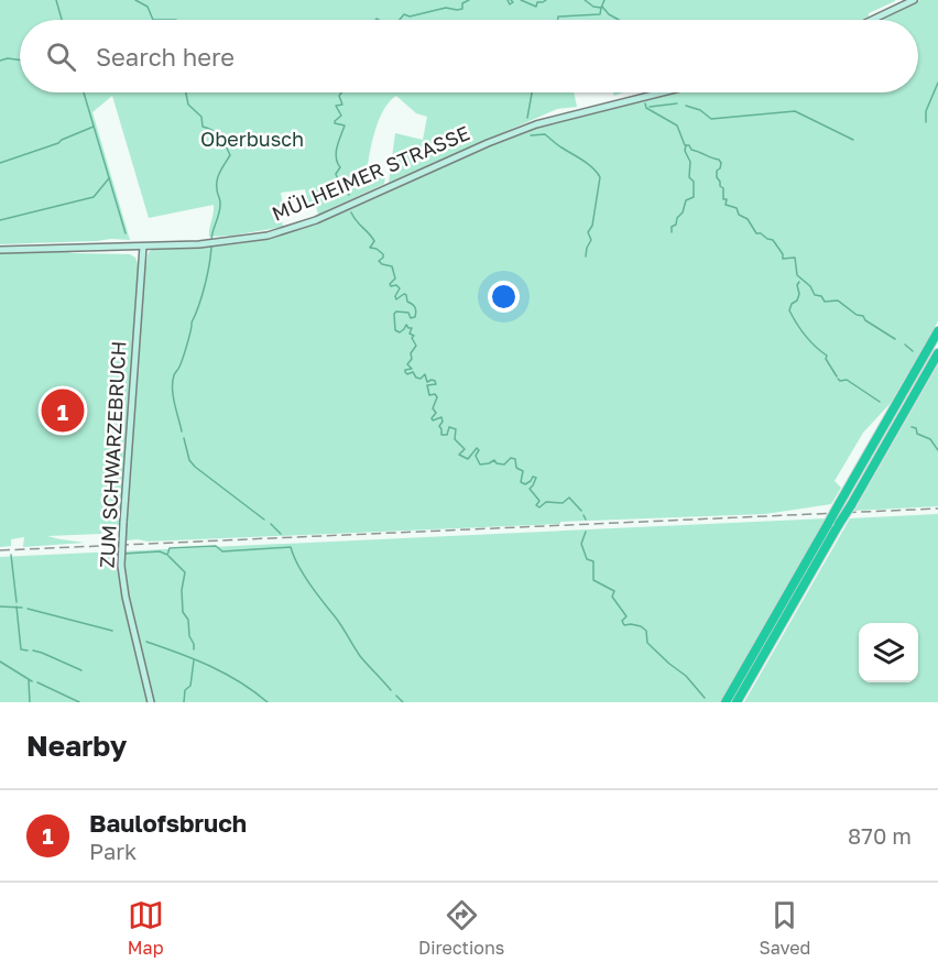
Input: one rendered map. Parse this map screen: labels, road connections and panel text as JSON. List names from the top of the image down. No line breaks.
{"streets":{"main road":["MÜLHEIMER STRASSE","ZUM SCHWARZEBRUCH"]},"crossings":[["MÜLHEIMER STRASSE","ZUM SCHWARZEBRUCH"]],"parks":["Oberbusch"],"page":{"search":"Search here","pins":"1","heading":"Nearby","list":[{"mark":"1","name":"Baulofsbruch","note":"Park","value":"870 m"}],"nav":["Map","Directions","Saved"]}}
